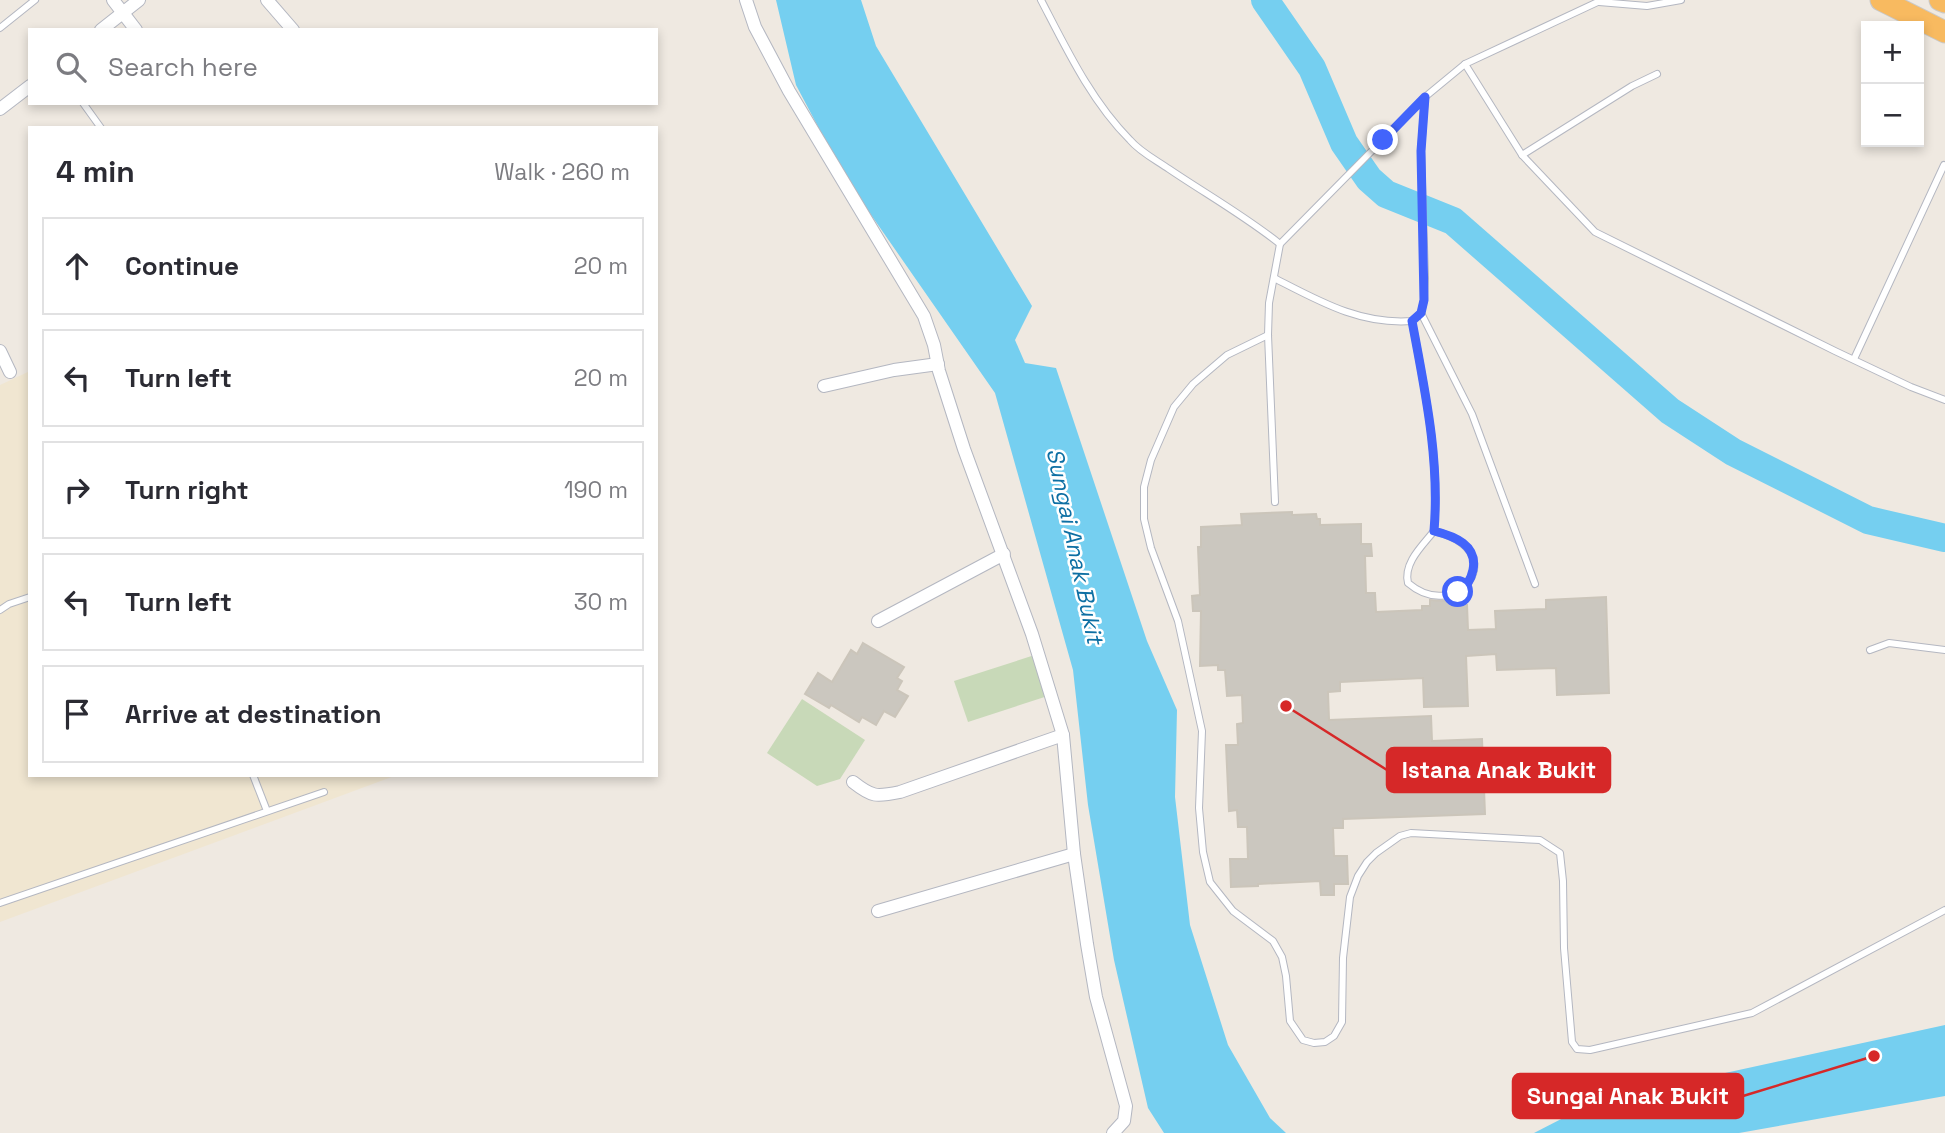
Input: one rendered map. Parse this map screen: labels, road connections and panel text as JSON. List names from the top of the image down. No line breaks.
{"water":["Sungai Anak Bukit"],"places":["Istana Anak Bukit","Sungai Anak Bukit"],"page":{"map_buttons":["+","−"],"search":"Search here","heading":["4 min","Walk · 260 m"],"list":[["Continue","20 m"],["Turn left","20 m"],["Turn right","190 m"],["Turn left","30 m"],"Arrive at destination"]}}
